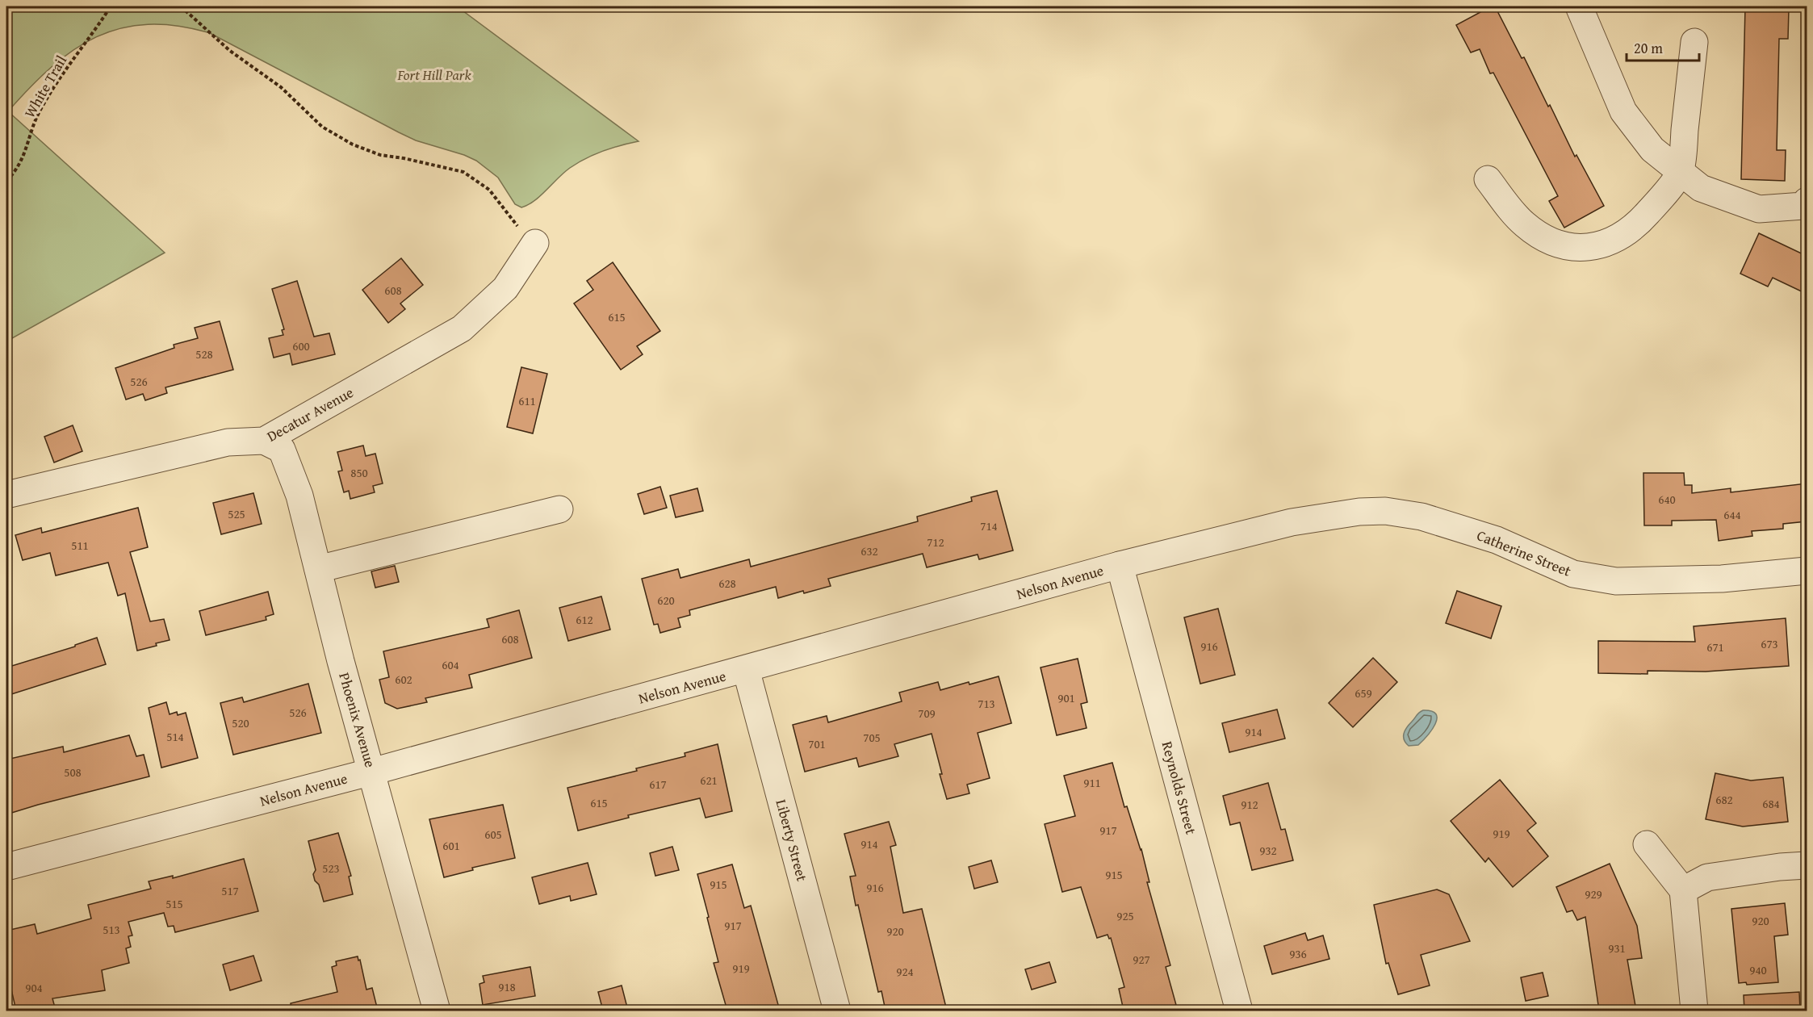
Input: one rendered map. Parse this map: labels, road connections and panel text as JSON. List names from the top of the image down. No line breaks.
{"streets":{"street":["Decatur Avenue","Catherine Street","Nelson Avenue","Phoenix Avenue","Reynolds Street","Liberty Street"],"path":["White Trail"]},"crossings":[["Decatur Avenue","Phoenix Avenue"],["Catherine Street","Nelson Avenue"],["Nelson Avenue","Phoenix Avenue"],["Nelson Avenue","Reynolds Street"],["Nelson Avenue","Liberty Street"]],"parks":["Fort Hill Park"],"house_numbers":["608","615","600","528","526","611","850","640","525","644","714","712","511","632","628","620","612","608","673","916","671","604","602","659","901","713","526","709","520","914","514","705","701","508","621","911","617","682","615","684","912","917","919","605","914","601","932","523","915","915","916","517","929","515","925","920","917","513","920","931","936","927","919","940","924","918","904"],"scale_bar":"20 m"}
